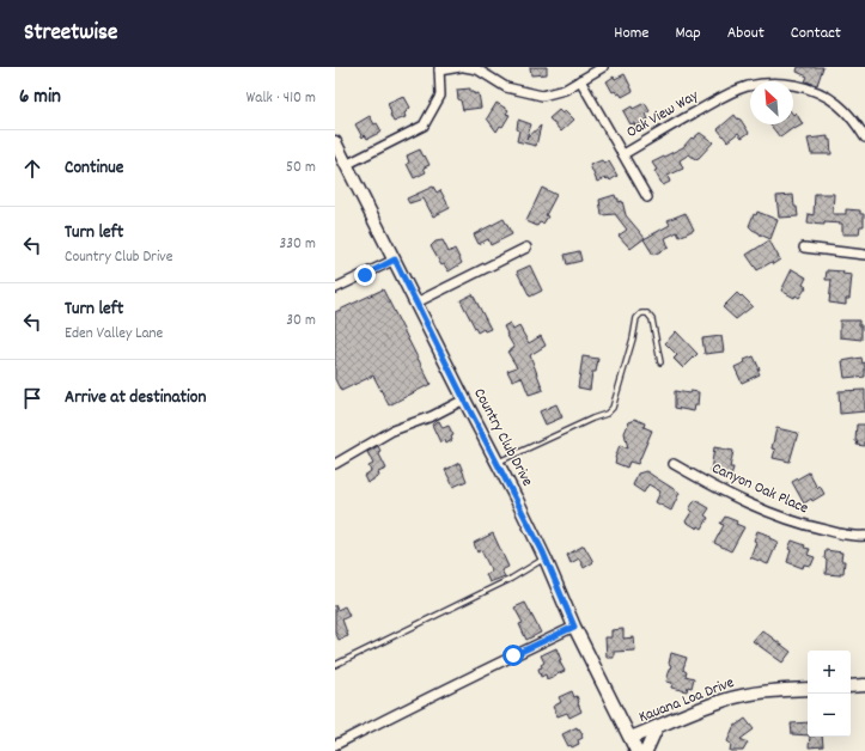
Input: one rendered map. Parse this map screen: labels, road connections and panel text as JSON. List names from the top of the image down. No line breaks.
{"streets":{"street":["Oak View Way","Country Club Drive","Canyon Oak Place","Kauana Loa Drive"]},"crossings":[["Country Club Drive","Kauana Loa Drive"]],"north":"top left","page":{"header":"Streetwise","nav":["Home","Map","About","Contact"],"heading":["6 min","Walk · 410 m"],"list":[["Continue","50 m"],["Turn left","Country Club Drive","330 m"],["Turn left","Eden Valley Lane","30 m"],"Arrive at destination"],"map_buttons":["+","−"]}}
